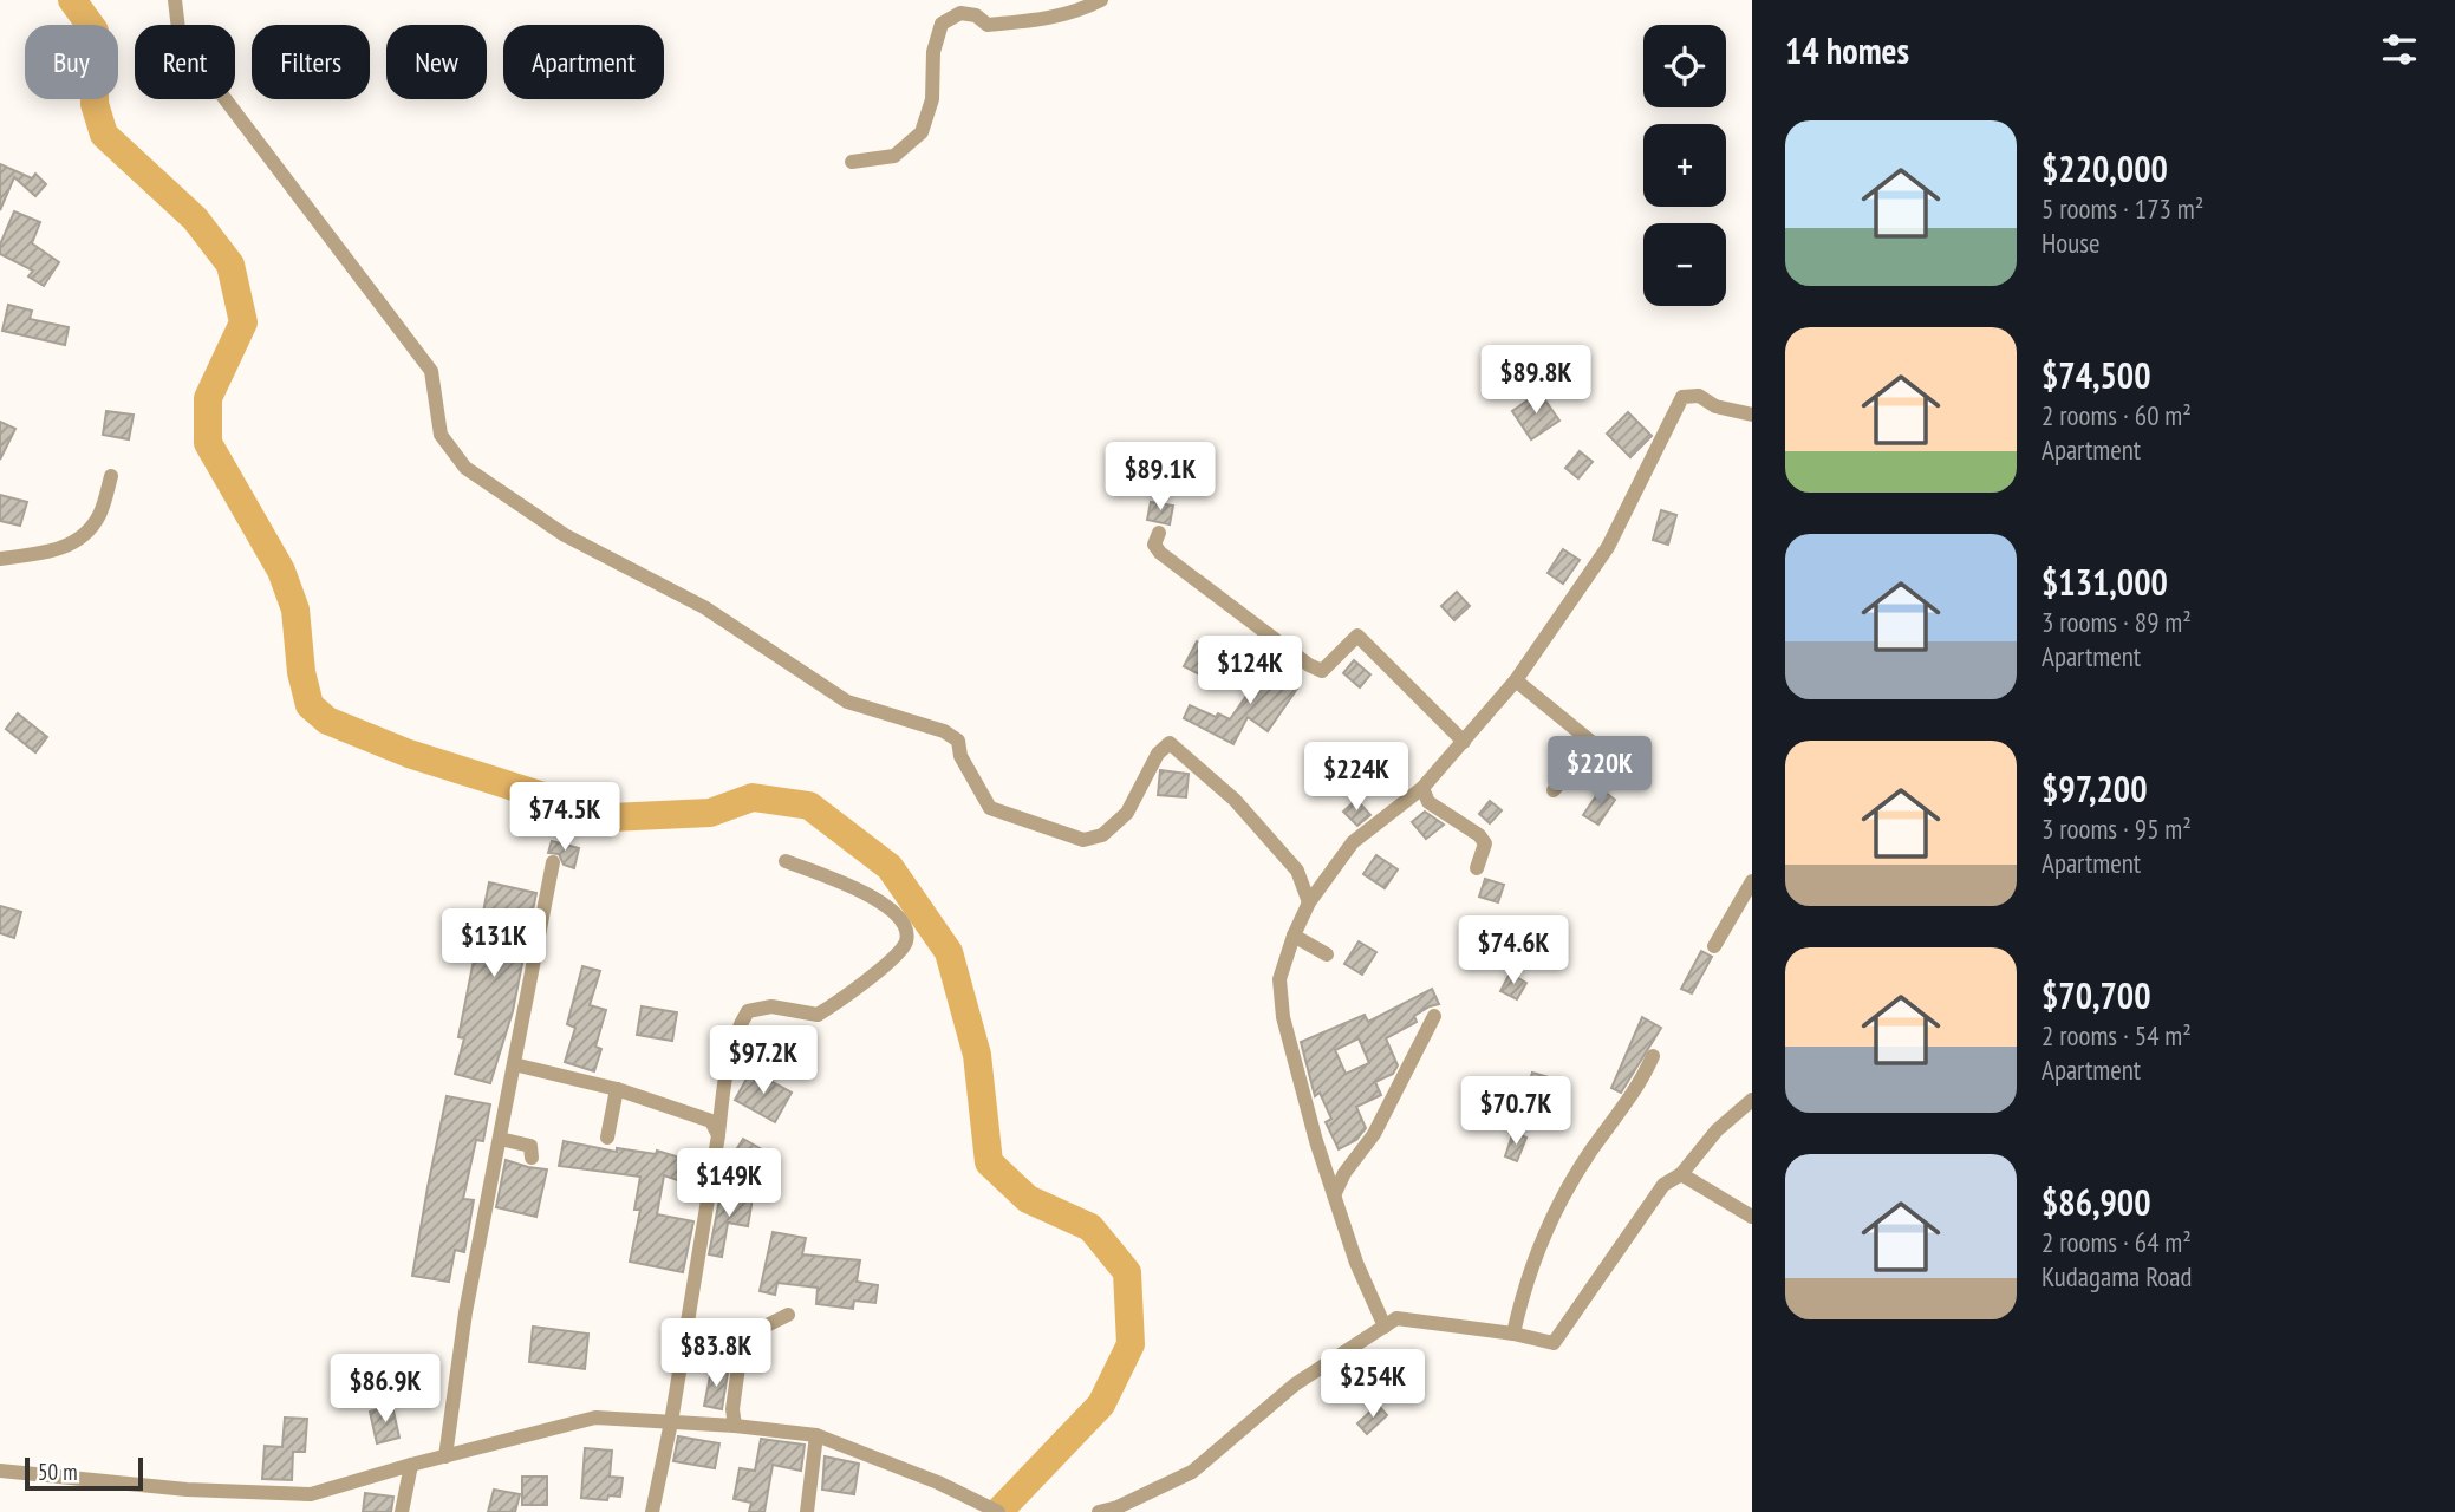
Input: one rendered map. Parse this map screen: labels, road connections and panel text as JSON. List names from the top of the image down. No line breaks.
{"scale_bar":"50 m","page":{"heading":"14 homes","map_buttons":["+","−"],"chip":["Buy","Rent","Filters","New","Apartment"],"list":[{"name":"$220,000","note":"5 rooms · 173 m² · House"},{"name":"$74,500","note":"2 rooms · 60 m² · Apartment"},{"name":"$131,000","note":"3 rooms · 89 m² · Apartment"},{"name":"$97,200","note":"3 rooms · 95 m² · Apartment"},{"name":"$70,700","note":"2 rooms · 54 m² · Apartment"},{"name":"$86,900","note":"2 rooms · 64 m² · Kudagama Road"}],"price":["$89.8K","$89.1K","$124K","$220K","$224K","$74.5K","$131K","$74.6K","$97.2K","$70.7K","$149K","$83.8K","$254K","$86.9K"],"scale":"50 m"}}
